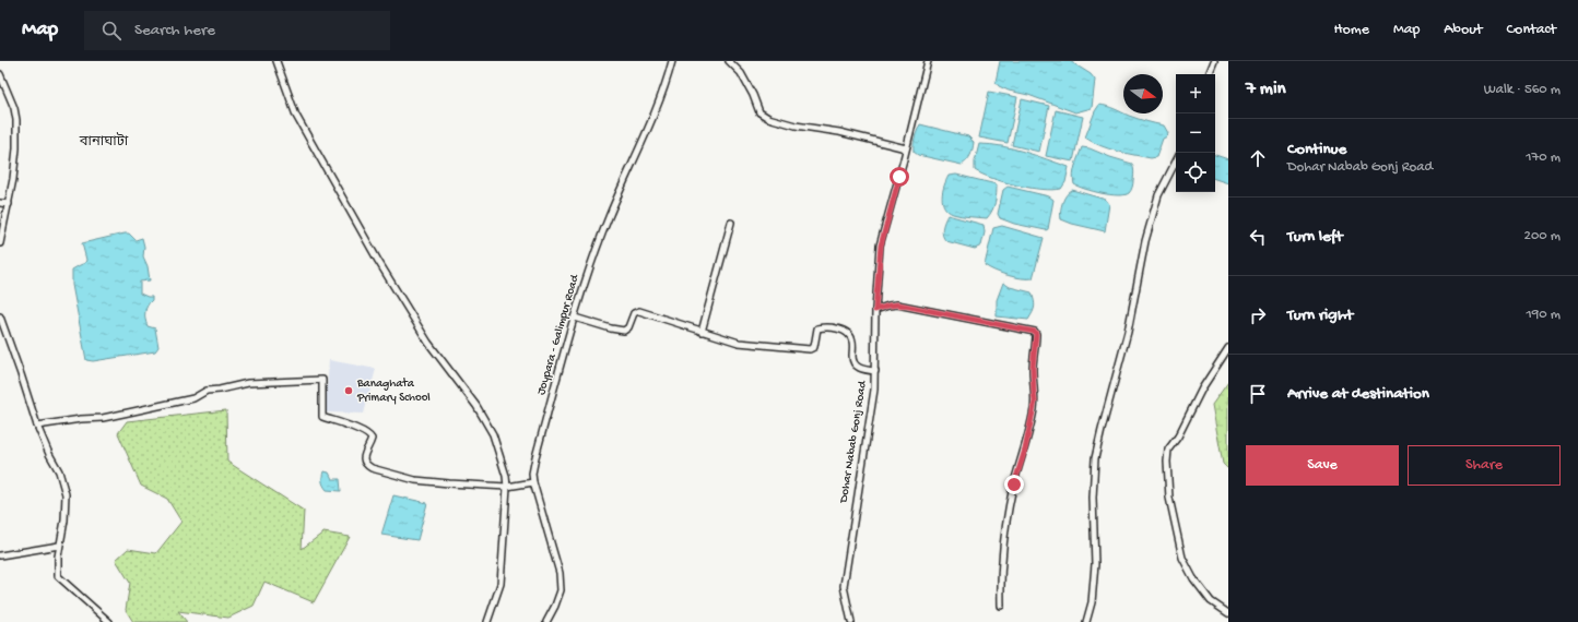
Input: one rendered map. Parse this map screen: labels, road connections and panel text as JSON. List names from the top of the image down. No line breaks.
{"streets":{"street":["Joypara - Galimpur Road","Dohar Nabab Gonj Road"]},"districts":["বানাঘাটা"],"places":["Banaghata Primary School"],"north":"right","page":{"header":"Map","search":"Search here","nav":["Home","Map","About","Contact"],"heading":["7 min","Walk · 560 m"],"map_buttons":["+","−"],"list":[["Continue","Dohar Nabab Gonj Road","170 m"],["Turn left","200 m"],["Turn right","190 m"],"Arrive at destination"],"buttons":["Save","Share"]}}
